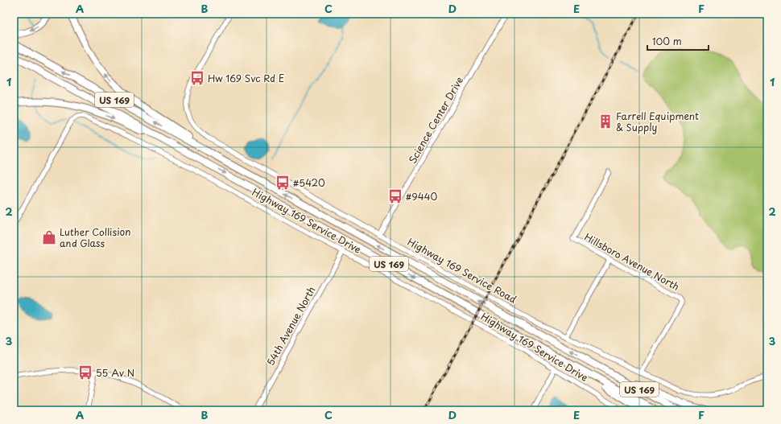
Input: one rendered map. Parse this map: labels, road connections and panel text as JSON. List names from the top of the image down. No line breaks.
{"streets":{"highway":["US 169"],"street":["Science Center Drive","Highway 169 Service Drive","Hillsboro Avenue North","Highway 169 Service Road","54th Avenue North"]},"crossings":[["Science Center Drive","Highway 169 Service Road"],["Highway 169 Service Drive","54th Avenue North"],["Hillsboro Avenue North","Highway 169 Service Road"]],"places":{"bus stop":["Hw 169 Svc Rd E","#5420","#9440","55 Av N"],"building":["Farrell Equipment & Supply"],"shop":["Luther Collision and Glass"]},"scale_bar":"100 m","grid":{"columns":["A","B","C","D","E","F"],"rows":["1","2","3"]}}
